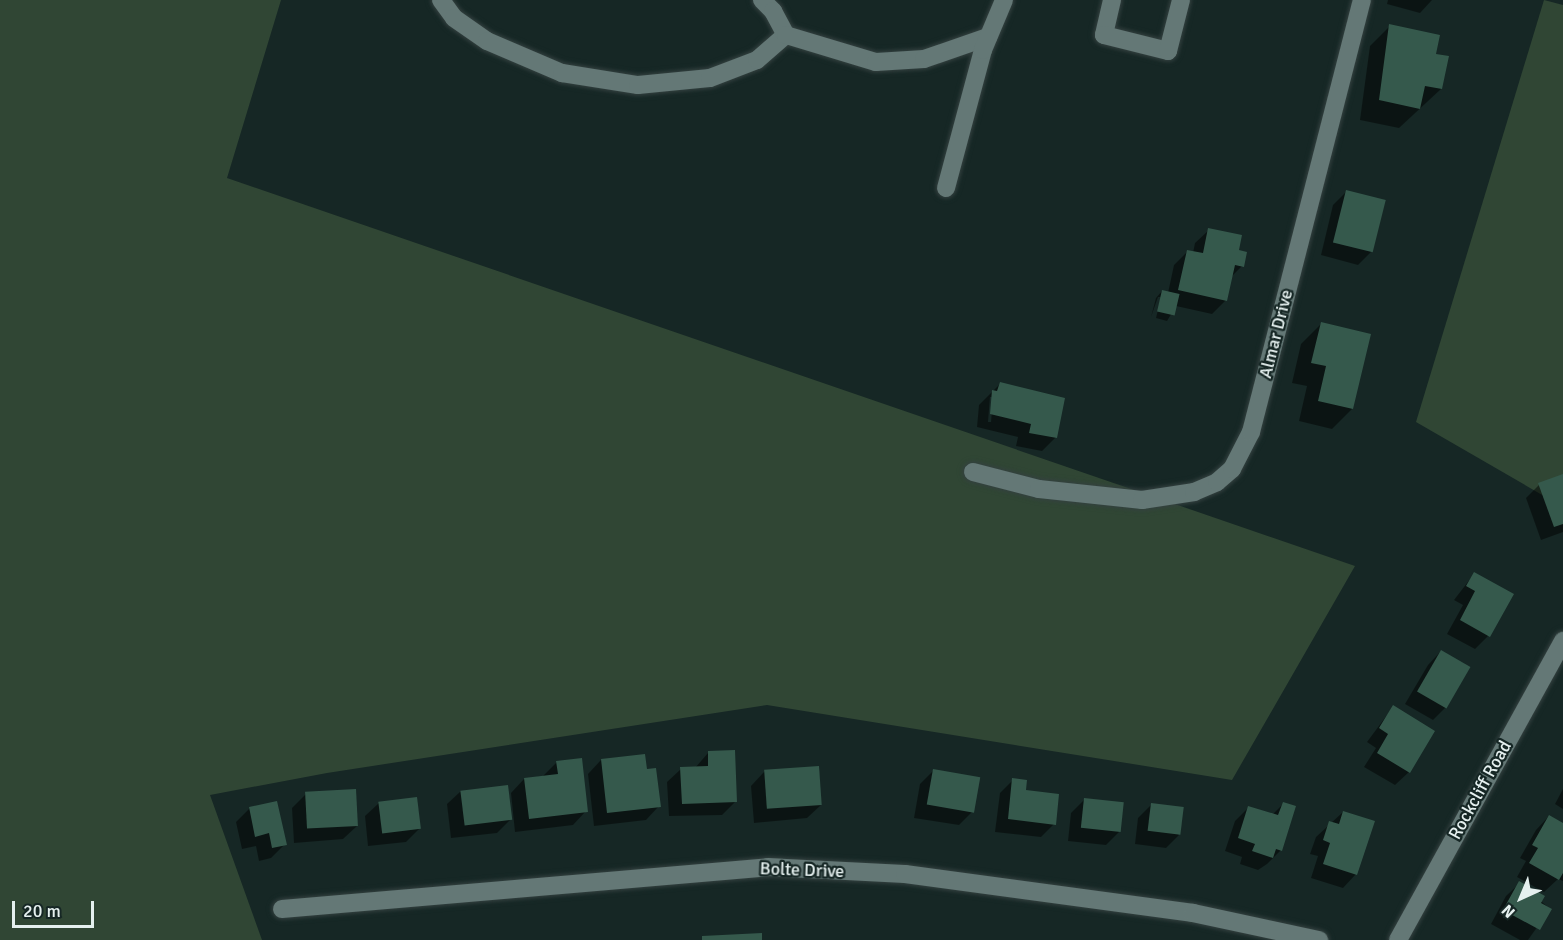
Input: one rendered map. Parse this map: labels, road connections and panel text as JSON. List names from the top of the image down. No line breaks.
{"streets":{"street":["Almar Drive","Rockcliff Road","Bolte Drive"]},"scale_bar":"20 m","north":"bottom left"}
